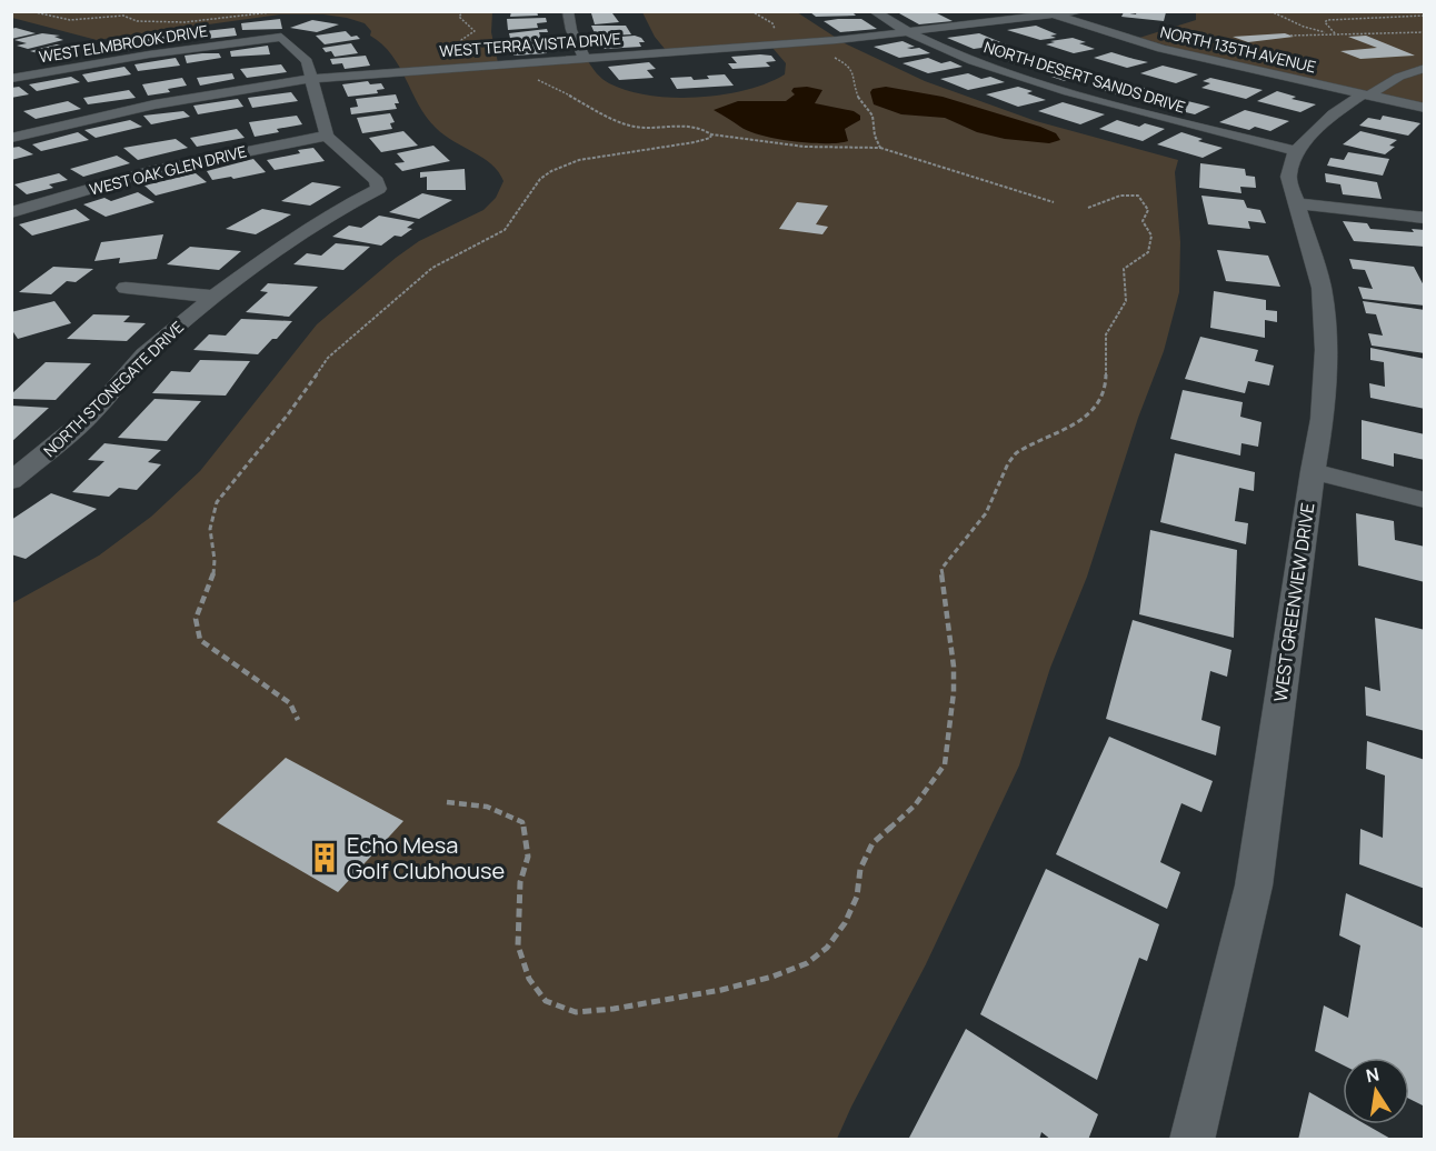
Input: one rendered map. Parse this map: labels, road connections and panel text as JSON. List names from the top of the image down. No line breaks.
{"streets":{"street":["WEST ELMBROOK DRIVE","WEST TERRA VISTA DRIVE","NORTH 135TH AVENUE","NORTH DESERT SANDS DRIVE","WEST OAK GLEN DRIVE","NORTH STONEGATE DRIVE","WEST GREENVIEW DRIVE"]},"crossings":[["WEST ELMBROOK DRIVE","WEST TERRA VISTA DRIVE"],["WEST TERRA VISTA DRIVE","NORTH 135TH AVENUE"],["WEST TERRA VISTA DRIVE","NORTH DESERT SANDS DRIVE"],["NORTH DESERT SANDS DRIVE","WEST GREENVIEW DRIVE"],["WEST OAK GLEN DRIVE","NORTH STONEGATE DRIVE"]],"places":{"building":["Echo Mesa Golf Clubhouse"]},"north":"top"}
